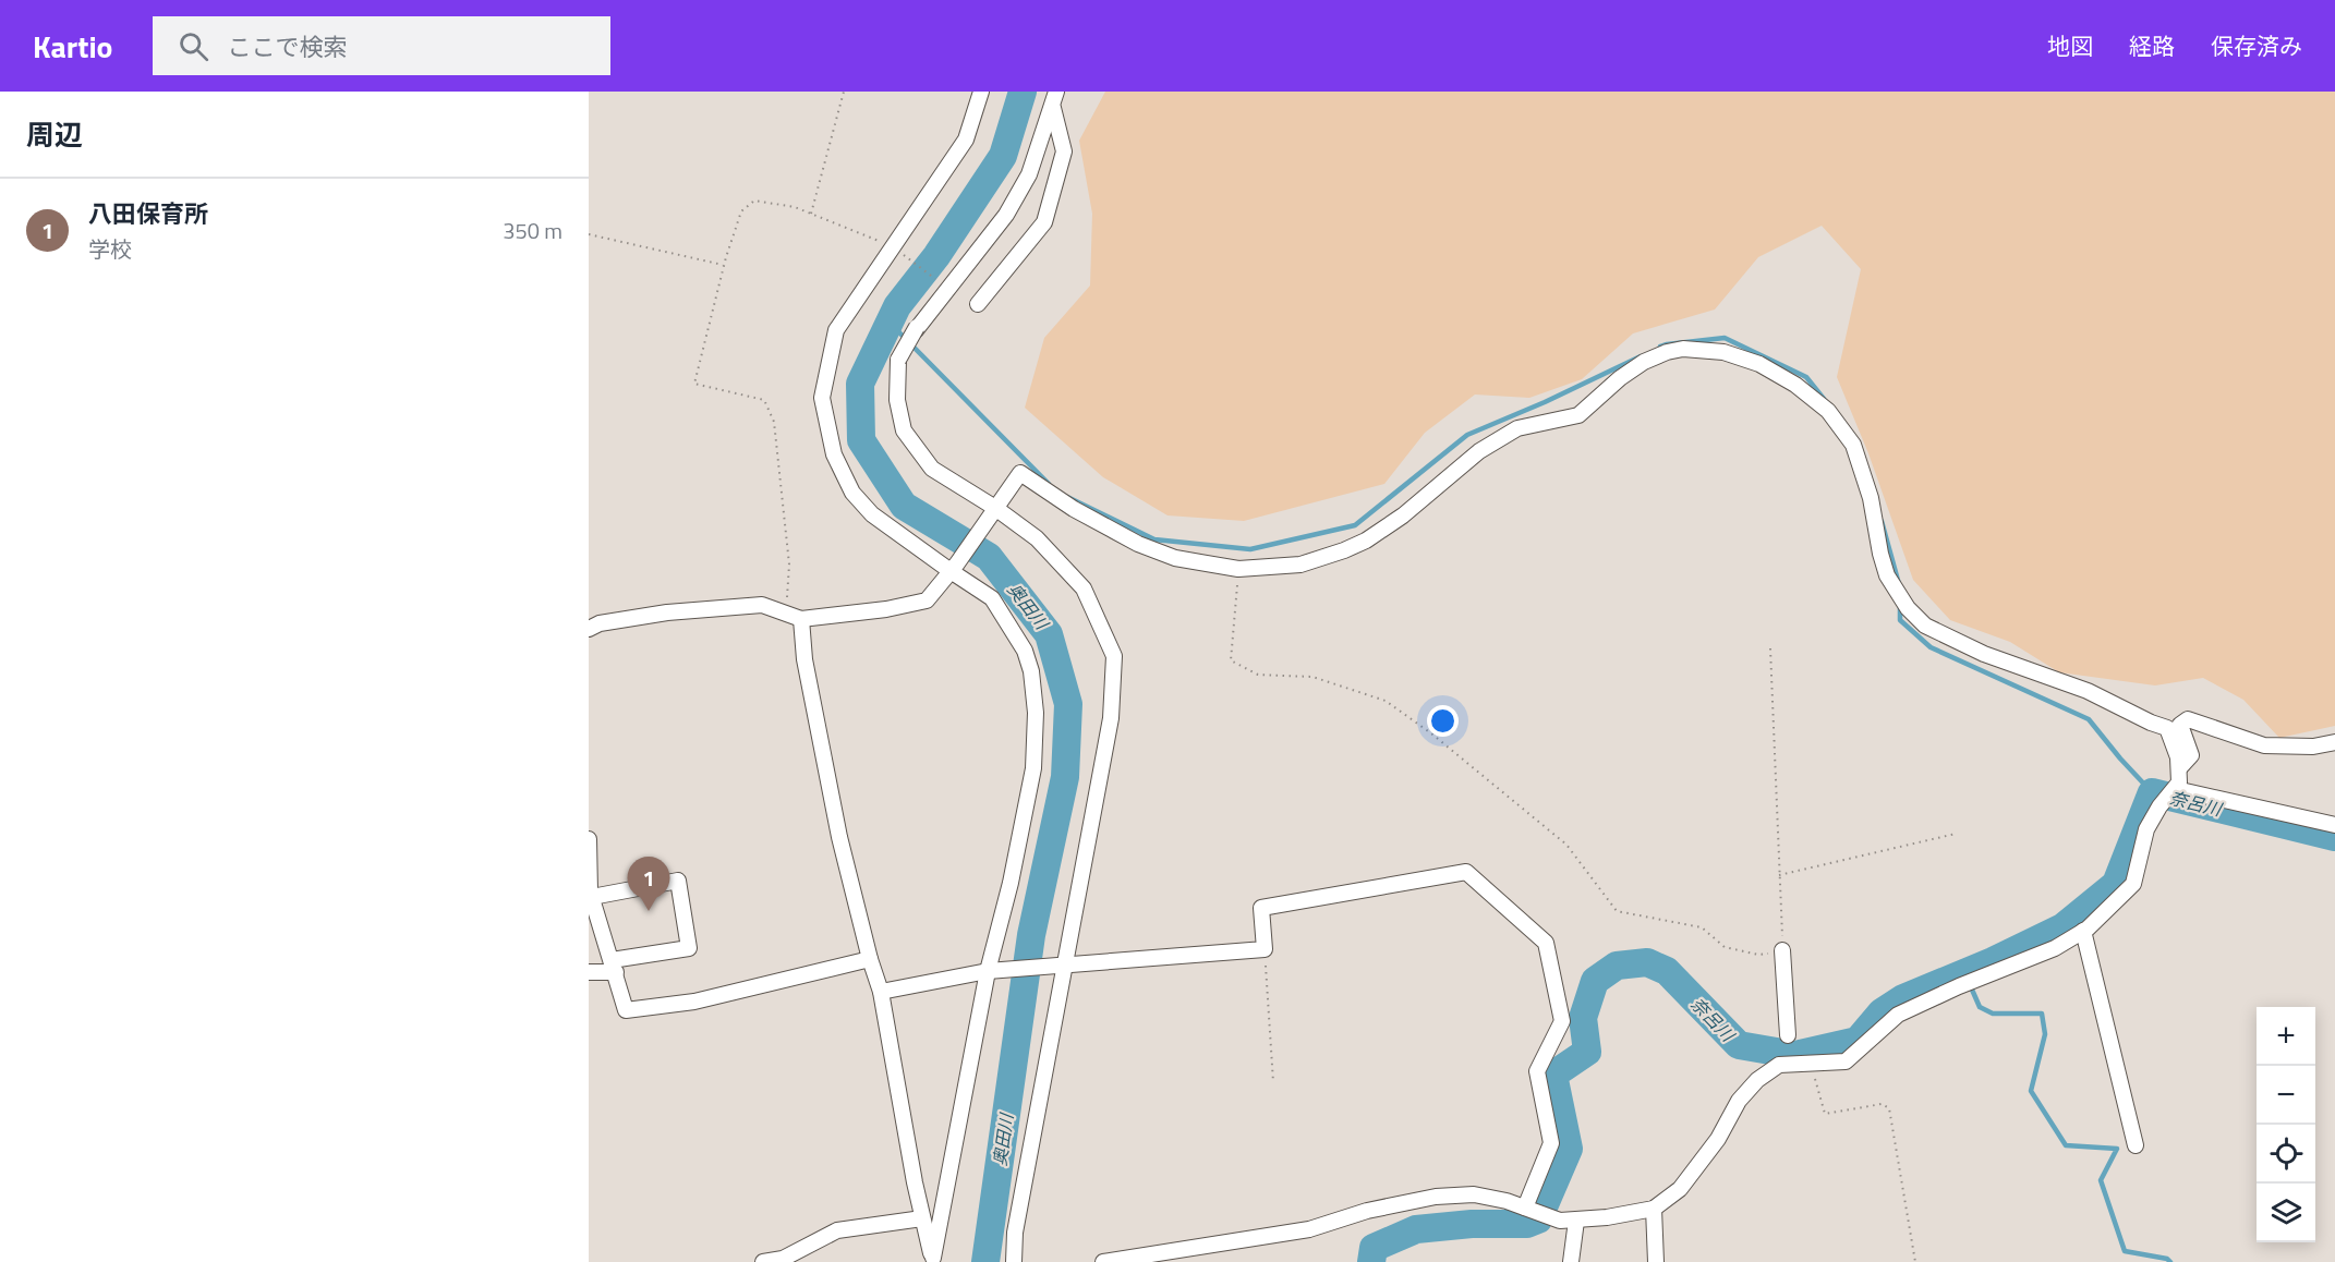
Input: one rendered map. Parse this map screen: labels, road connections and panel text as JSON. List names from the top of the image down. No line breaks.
{"water":["奥田川","奈呂川"],"page":{"header":"Kartio","search":"ここで検索","nav":["地図","経路","保存済み"],"heading":"周辺","list":[{"mark":"1","name":"八田保育所","note":"学校","value":"350 m"}],"pins":"1","map_buttons":["+","−"]}}
